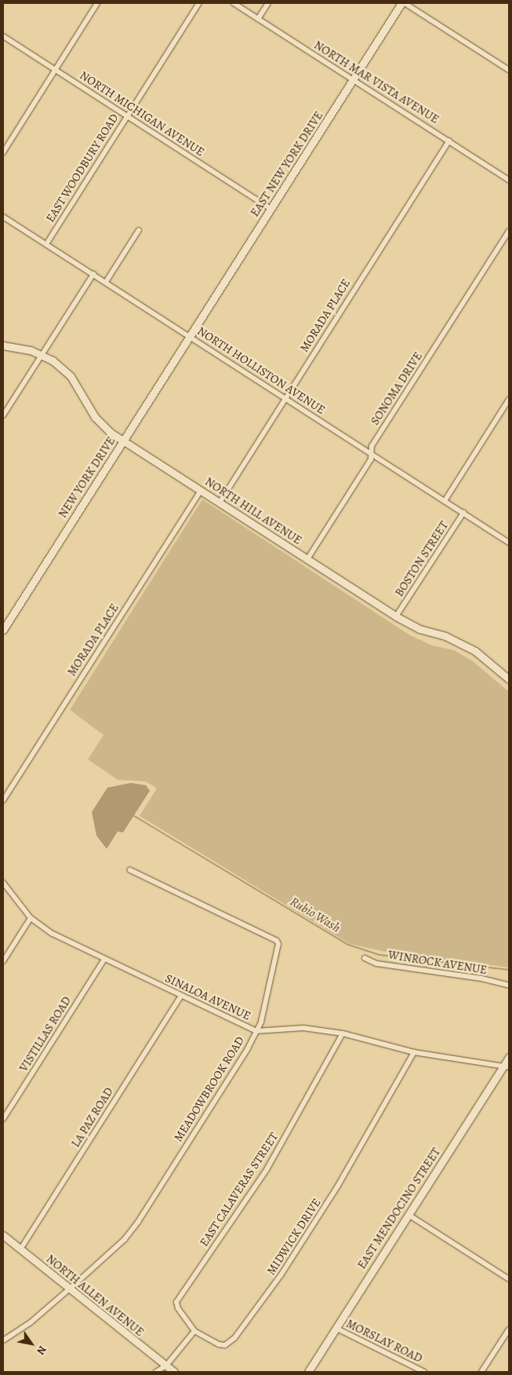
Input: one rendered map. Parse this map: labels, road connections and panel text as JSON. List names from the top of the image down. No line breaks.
{"streets":{"street":["NORTH MAR VISTA AVENUE","NORTH MICHIGAN AVENUE","EAST NEW YORK DRIVE","EAST WOODBURY ROAD","MORADA PLACE","NORTH HOLLISTON AVENUE","SONOMA DRIVE","NEW YORK DRIVE","NORTH HILL AVENUE","BOSTON STREET","WINROCK AVENUE","SINALOA AVENUE","VISTILLAS ROAD","MEADOWBROOK ROAD","LA PAZ ROAD","EAST CALAVERAS STREET","EAST MENDOCINO STREET","MIDWICK DRIVE","NORTH ALLEN AVENUE","MORSLAY ROAD"]},"crossings":[["NORTH MAR VISTA AVENUE","EAST NEW YORK DRIVE"],["NORTH MAR VISTA AVENUE","MORADA PLACE"],["NORTH MICHIGAN AVENUE","EAST NEW YORK DRIVE"],["NORTH MICHIGAN AVENUE","EAST WOODBURY ROAD"],["EAST NEW YORK DRIVE","NORTH HOLLISTON AVENUE"],["EAST NEW YORK DRIVE","NEW YORK DRIVE"],["EAST WOODBURY ROAD","NORTH HOLLISTON AVENUE"],["MORADA PLACE","NORTH HOLLISTON AVENUE"],["MORADA PLACE","NORTH HILL AVENUE"],["NORTH HOLLISTON AVENUE","SONOMA DRIVE"],["NORTH HOLLISTON AVENUE","NEW YORK DRIVE"],["NORTH HOLLISTON AVENUE","BOSTON STREET"],["SONOMA DRIVE","NORTH HILL AVENUE"],["NEW YORK DRIVE","NORTH HILL AVENUE"],["NORTH HILL AVENUE","BOSTON STREET"],["SINALOA AVENUE","VISTILLAS ROAD"],["SINALOA AVENUE","MEADOWBROOK ROAD"],["SINALOA AVENUE","LA PAZ ROAD"],["SINALOA AVENUE","EAST CALAVERAS STREET"],["SINALOA AVENUE","EAST MENDOCINO STREET"],["SINALOA AVENUE","MIDWICK DRIVE"],["MEADOWBROOK ROAD","NORTH ALLEN AVENUE"],["LA PAZ ROAD","NORTH ALLEN AVENUE"],["EAST CALAVERAS STREET","MIDWICK DRIVE"],["EAST MENDOCINO STREET","MORSLAY ROAD"]],"water":["Rubio Wash"],"north":"bottom right"}
